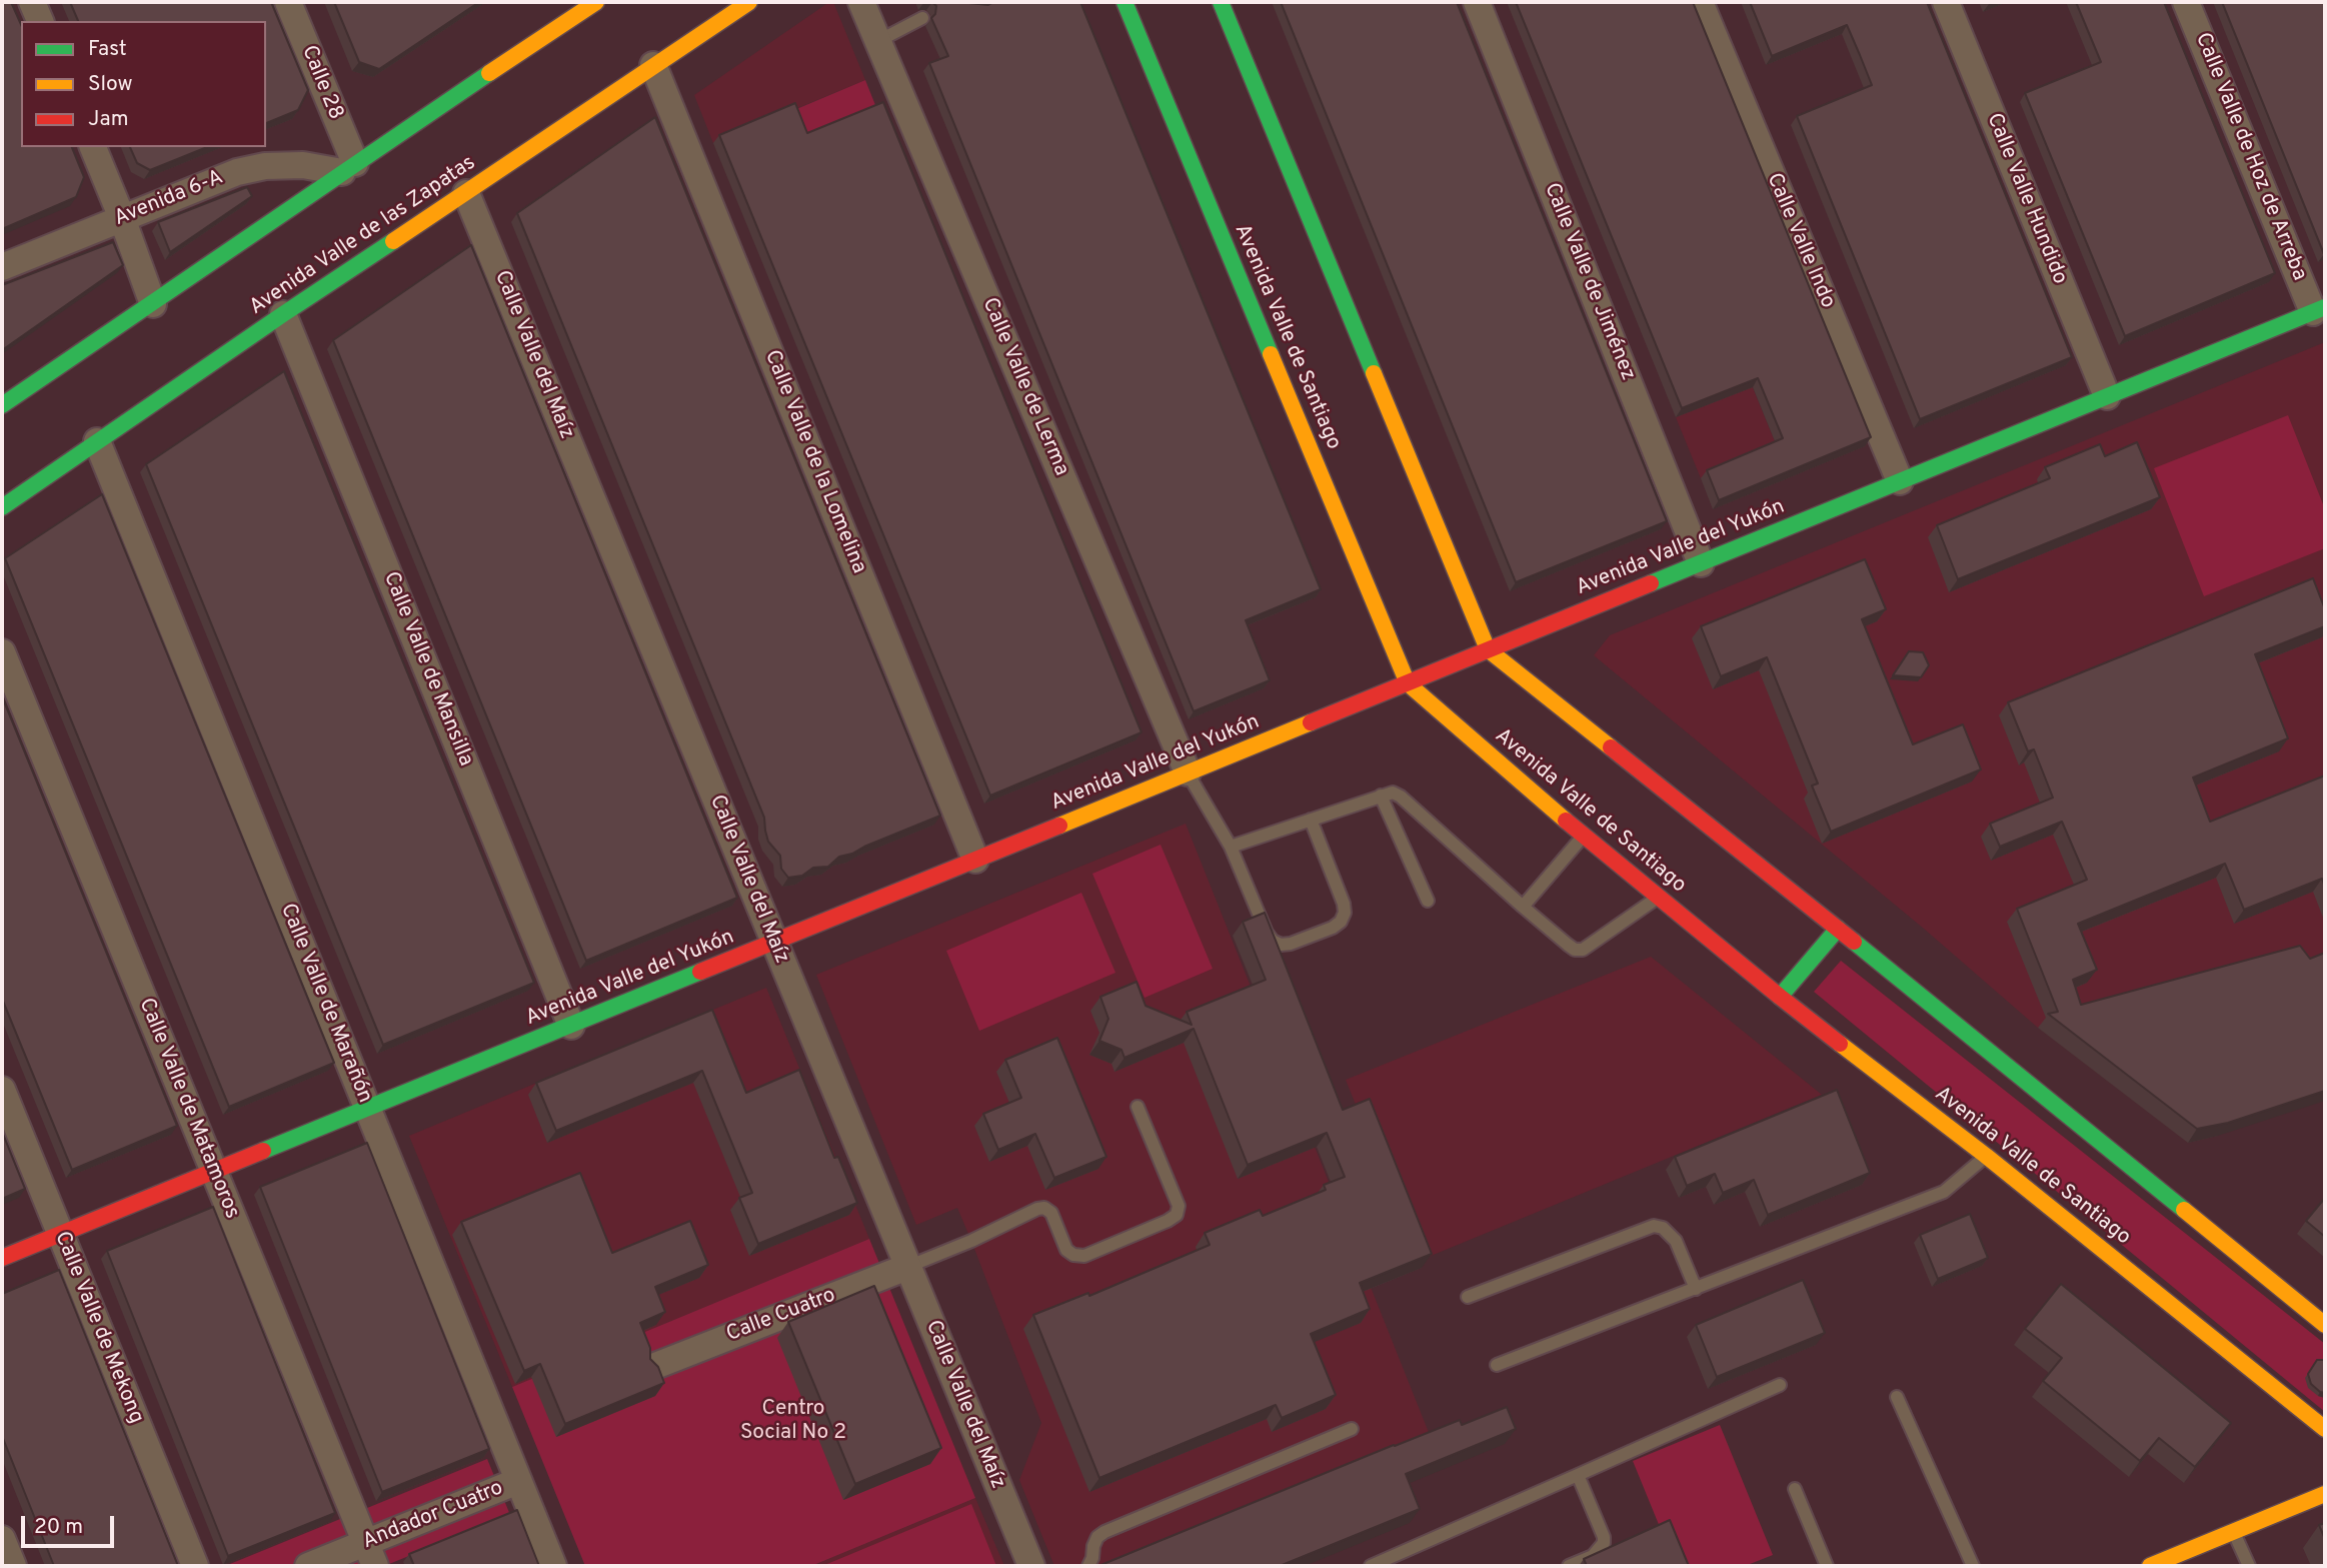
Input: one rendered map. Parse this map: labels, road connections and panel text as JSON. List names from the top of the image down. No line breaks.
{"streets":{"street":["Calle 28","Calle Valle de Hoz de Arreba","Avenida 6-A","Calle Valle Hundido","Avenida Valle de las Zapatas","Calle Valle Indo","Calle Valle de Jiménez","Avenida Valle de Santiago","Calle Valle del Maíz","Calle Valle de Lerma","Calle Valle de la Lomelina","Avenida Valle del Yukón","Calle Valle de Mansilla","Calle Valle de Marañón","Calle Valle de Matamoros","Calle Cuatro","Calle Valle de Mekong","Andador Cuatro"]},"crossings":[["Calle 28","Avenida 6-A"],["Calle Valle de Hoz de Arreba","Avenida Valle del Yukón"],["Calle Valle Hundido","Avenida Valle del Yukón"],["Avenida Valle de las Zapatas","Calle Valle del Maíz"],["Avenida Valle de las Zapatas","Calle Valle de la Lomelina"],["Avenida Valle de las Zapatas","Calle Valle de Mansilla"],["Avenida Valle de las Zapatas","Calle Valle de Marañón"],["Calle Valle Indo","Avenida Valle del Yukón"],["Calle Valle de Jiménez","Avenida Valle del Yukón"],["Avenida Valle de Santiago","Avenida Valle del Yukón"],["Calle Valle del Maíz","Avenida Valle del Yukón"],["Calle Valle del Maíz","Calle Cuatro"],["Calle Valle de Lerma","Avenida Valle del Yukón"],["Calle Valle de la Lomelina","Avenida Valle del Yukón"],["Avenida Valle del Yukón","Calle Valle de Mansilla"],["Avenida Valle del Yukón","Calle Valle de Marañón"],["Avenida Valle del Yukón","Calle Valle de Matamoros"],["Avenida Valle del Yukón","Calle Valle de Mekong"],["Calle Valle de Marañón","Andador Cuatro"],["Calle Valle de Matamoros","Andador Cuatro"]],"parks":["Centro Social No 2"],"legend":["Fast","Slow","Jam"],"scale_bar":"20 m"}
